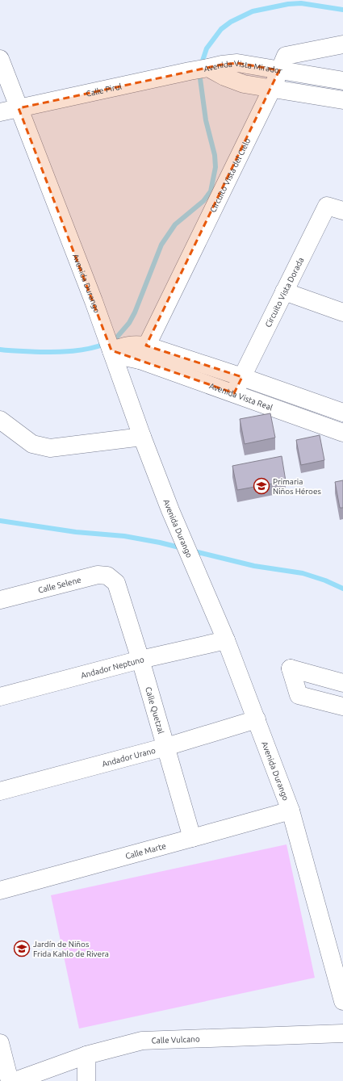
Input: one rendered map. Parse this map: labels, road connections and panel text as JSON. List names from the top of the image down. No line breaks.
{"streets":{"street":["Avenida Vista Mirador","Calle Pirul","Circuito Vista del Cielo","Avenida Durango","Circuito Vista Dorada","Avenida Vista Real","Calle Selene","Andador Neptuno","Calle Quetzal","Andador Urano","Calle Marte","Calle Vulcano"]},"crossings":[["Avenida Vista Mirador","Calle Pirul"],["Avenida Vista Mirador","Circuito Vista del Cielo"],["Calle Pirul","Avenida Durango"],["Circuito Vista del Cielo","Avenida Vista Real"],["Avenida Durango","Avenida Vista Real"],["Avenida Durango","Andador Neptuno"],["Avenida Durango","Andador Urano"],["Avenida Durango","Calle Marte"],["Circuito Vista Dorada","Avenida Vista Real"],["Calle Selene","Calle Quetzal"],["Andador Neptuno","Calle Quetzal"],["Calle Quetzal","Andador Urano"],["Calle Quetzal","Calle Marte"]],"places":{"school or university":["Primaria Niños Héroes","Jardín de Niños Frida Kahlo de Rivera"]}}
